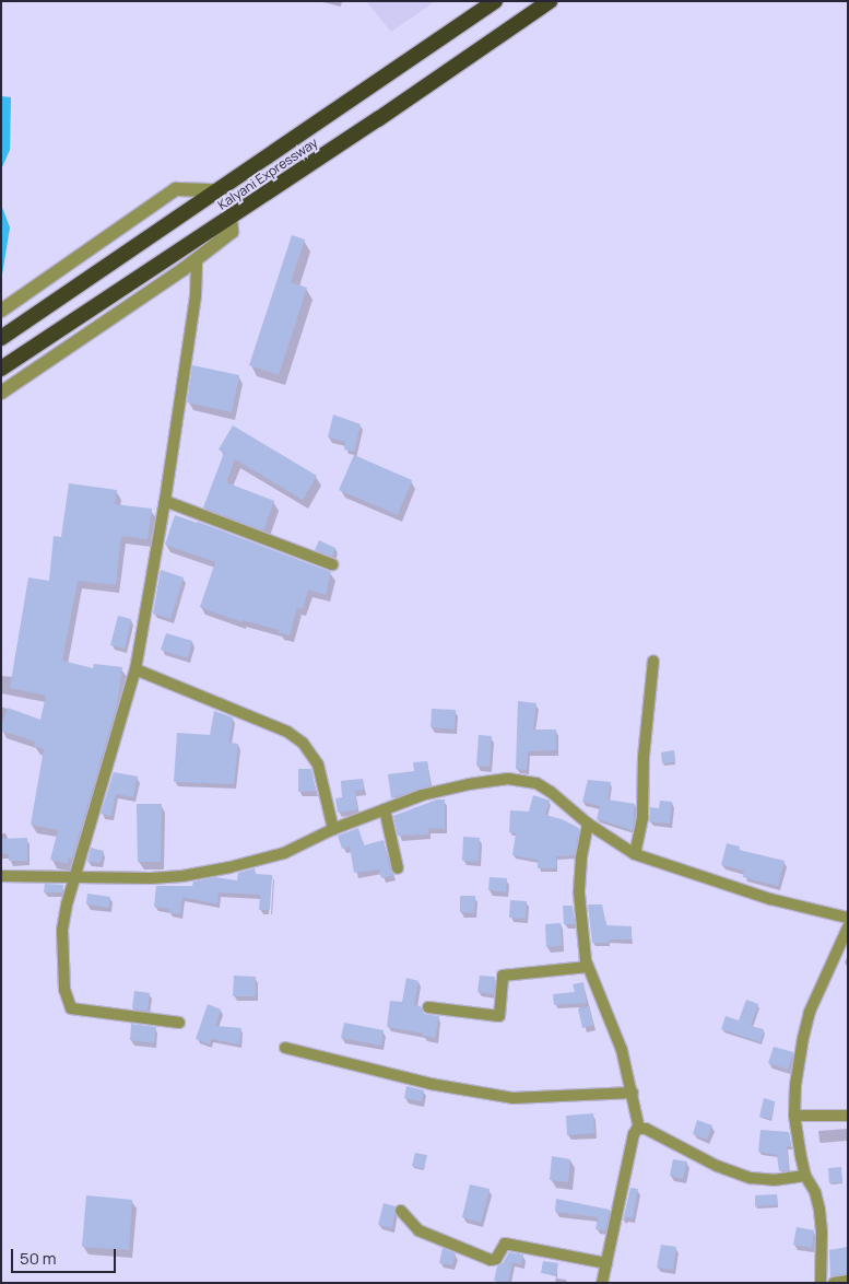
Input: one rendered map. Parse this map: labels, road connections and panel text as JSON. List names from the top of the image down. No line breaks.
{"streets":{"highway":["Kalyani Expressway"]},"scale_bar":"50 m"}
